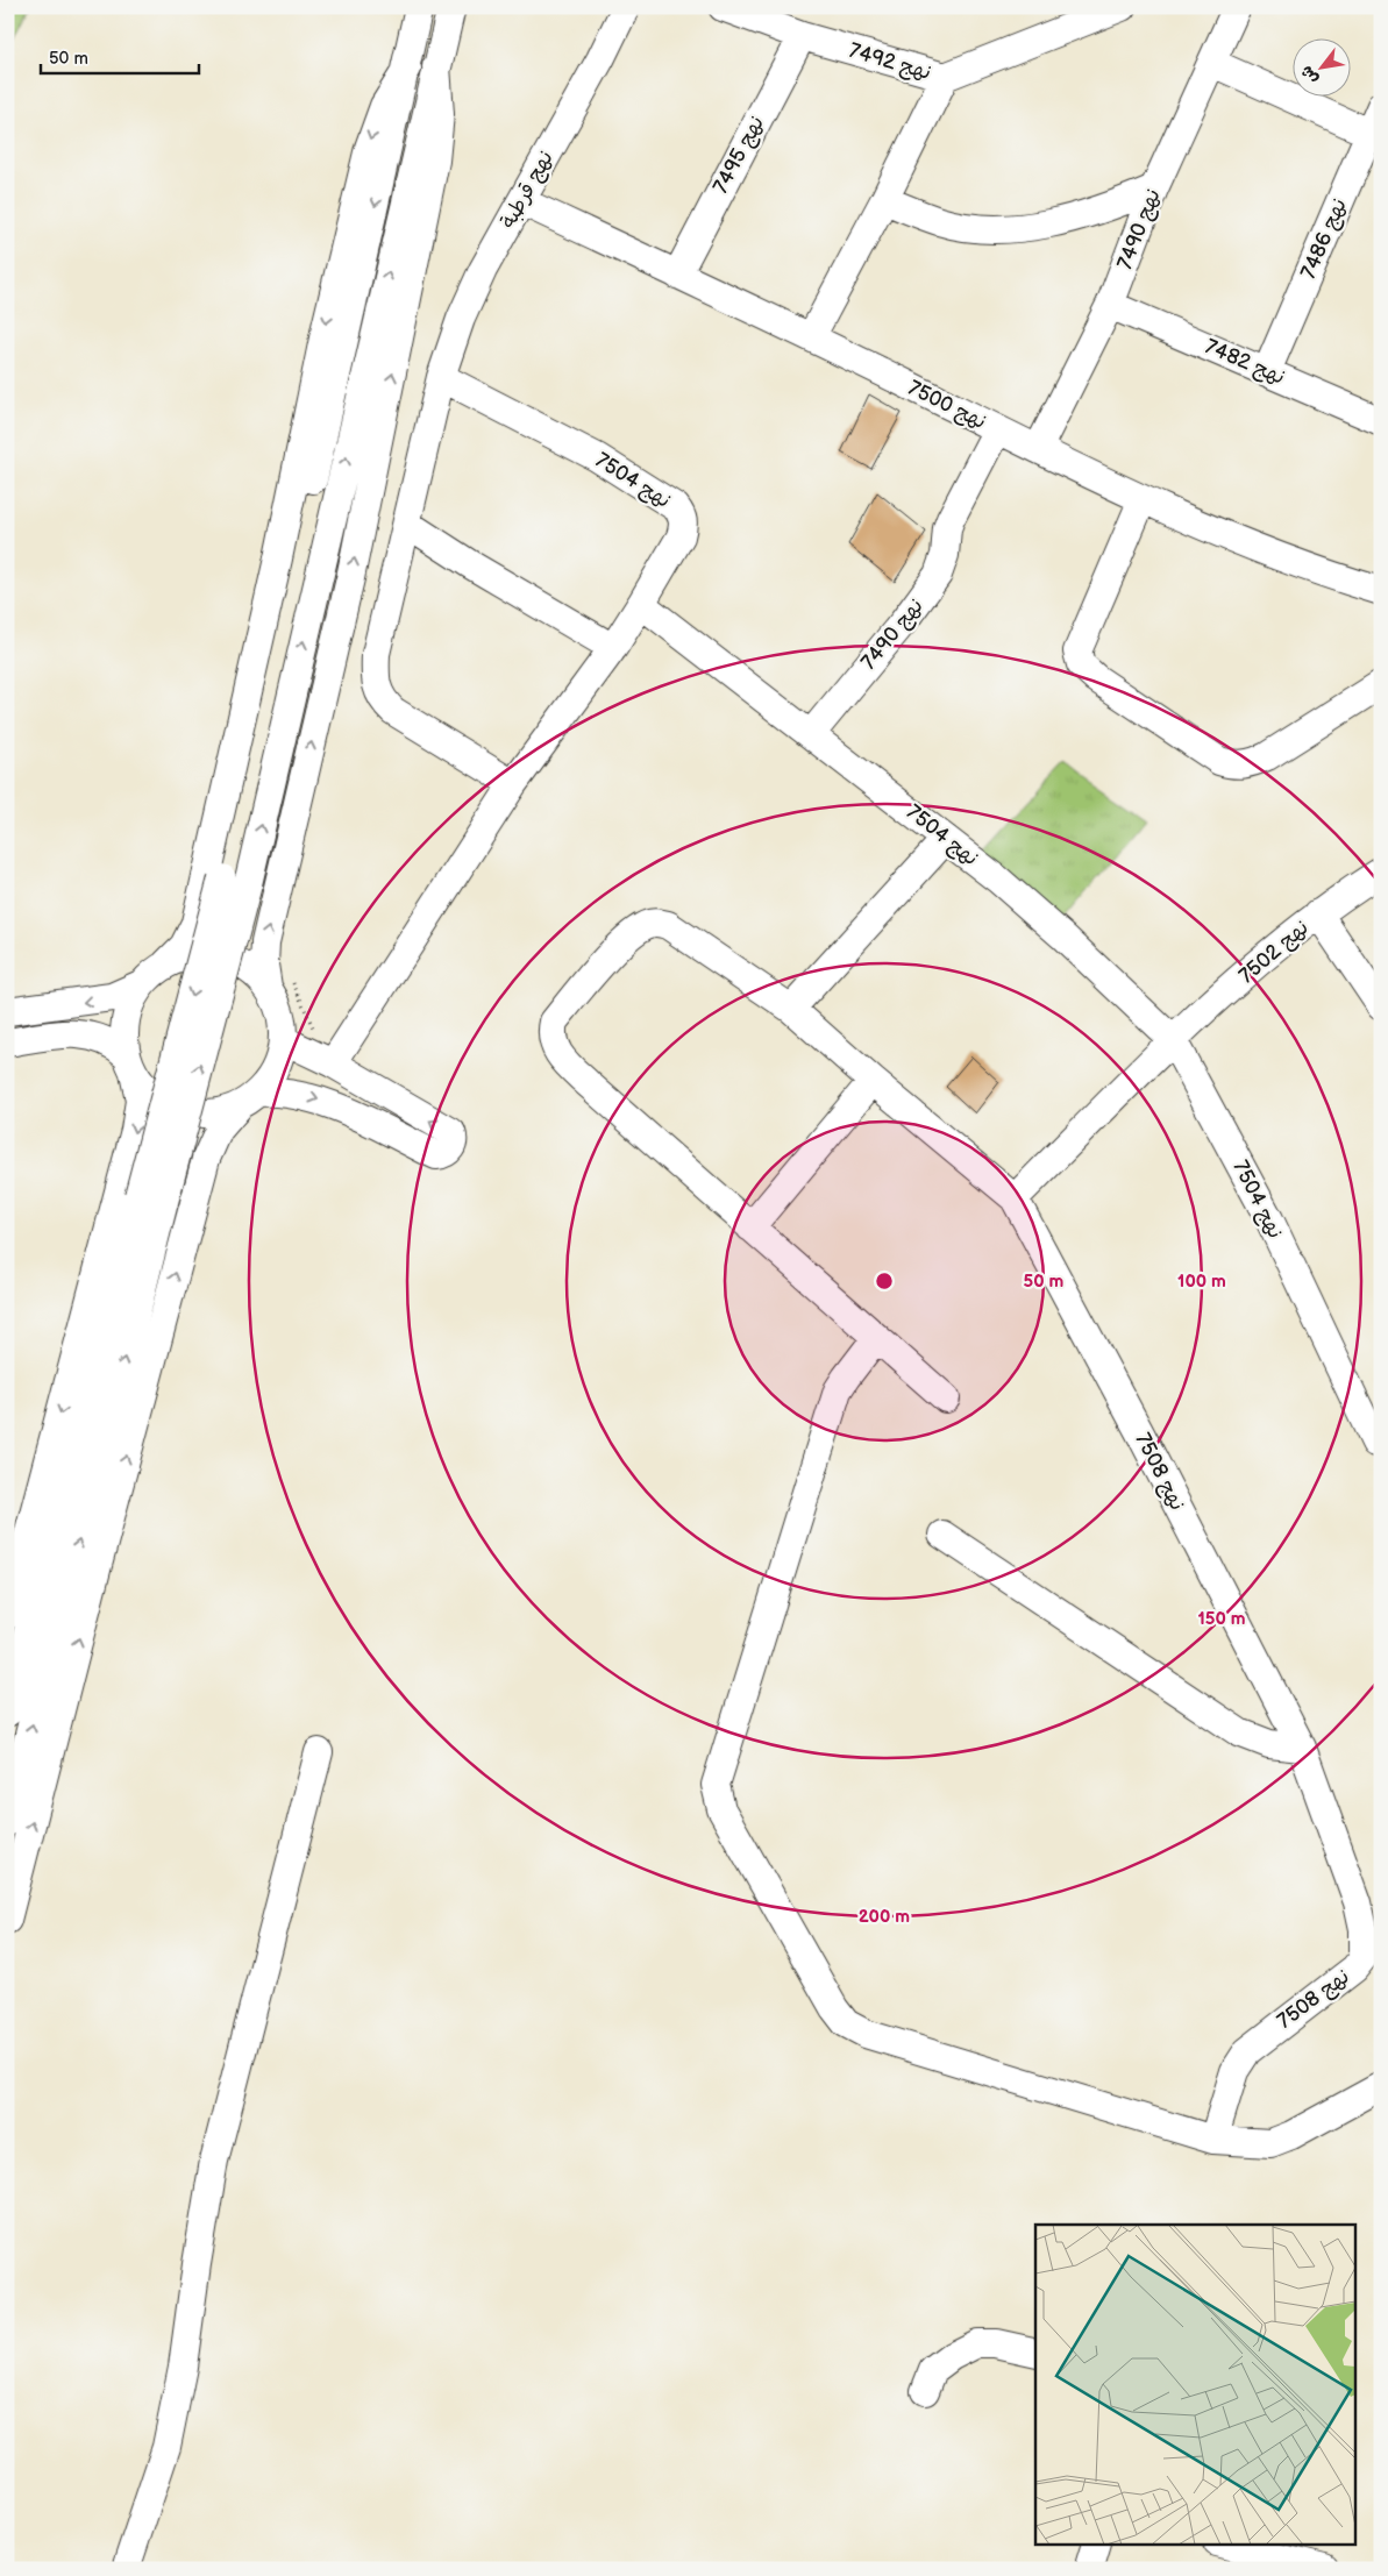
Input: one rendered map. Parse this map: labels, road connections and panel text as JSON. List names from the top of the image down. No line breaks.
{"streets":{"street":["نهج 7492","نهج 7495","نهج قرطبة","نهج 7490","نهج 7486","نهج 7482","نهج 7500","نهج 7504","نهج 7502","نهج 7508"]},"crossings":[["نهج 7492","نهج 7495"],["نهج 7495","نهج 7500"],["نهج قرطبة","نهج 7500"],["نهج قرطبة","نهج 7504"],["نهج 7490","نهج 7482"],["نهج 7490","نهج 7500"],["نهج 7490","نهج 7504"],["نهج 7486","نهج 7482"],["نهج 7504","نهج 7502"],["نهج 7502","نهج 7508"]],"scale_bar":"50 m","north":"bottom left","rings":["50 m","100 m","150 m","200 m"]}
